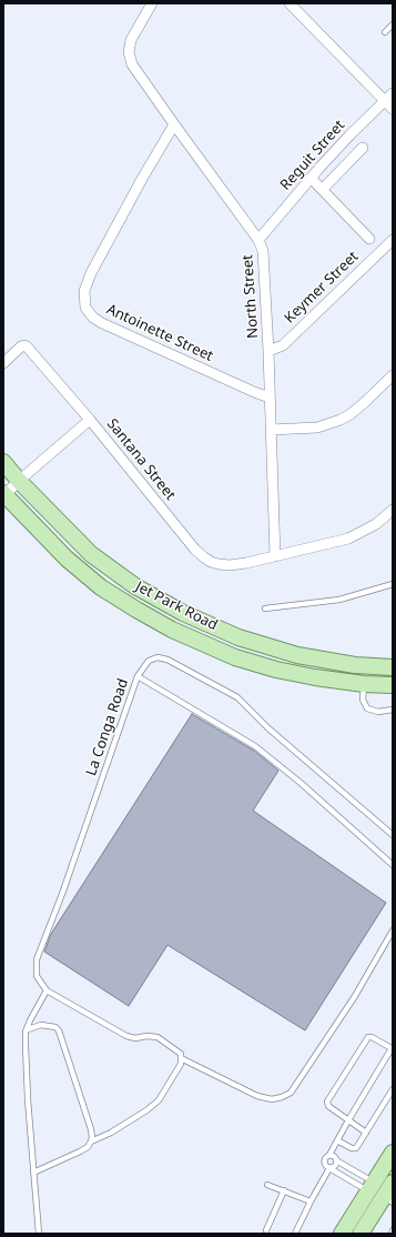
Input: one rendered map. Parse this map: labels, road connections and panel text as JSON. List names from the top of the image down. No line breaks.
{"streets":{"main road":["Jet Park Road"],"street":["Reguit Street","Keymer Street","North Street","Antoinette Street","Santana Street"],"lane":["La Conga Road"]},"crossings":[["Reguit Street","North Street"],["Keymer Street","North Street"],["North Street","Antoinette Street"],["North Street","Santana Street"]]}
